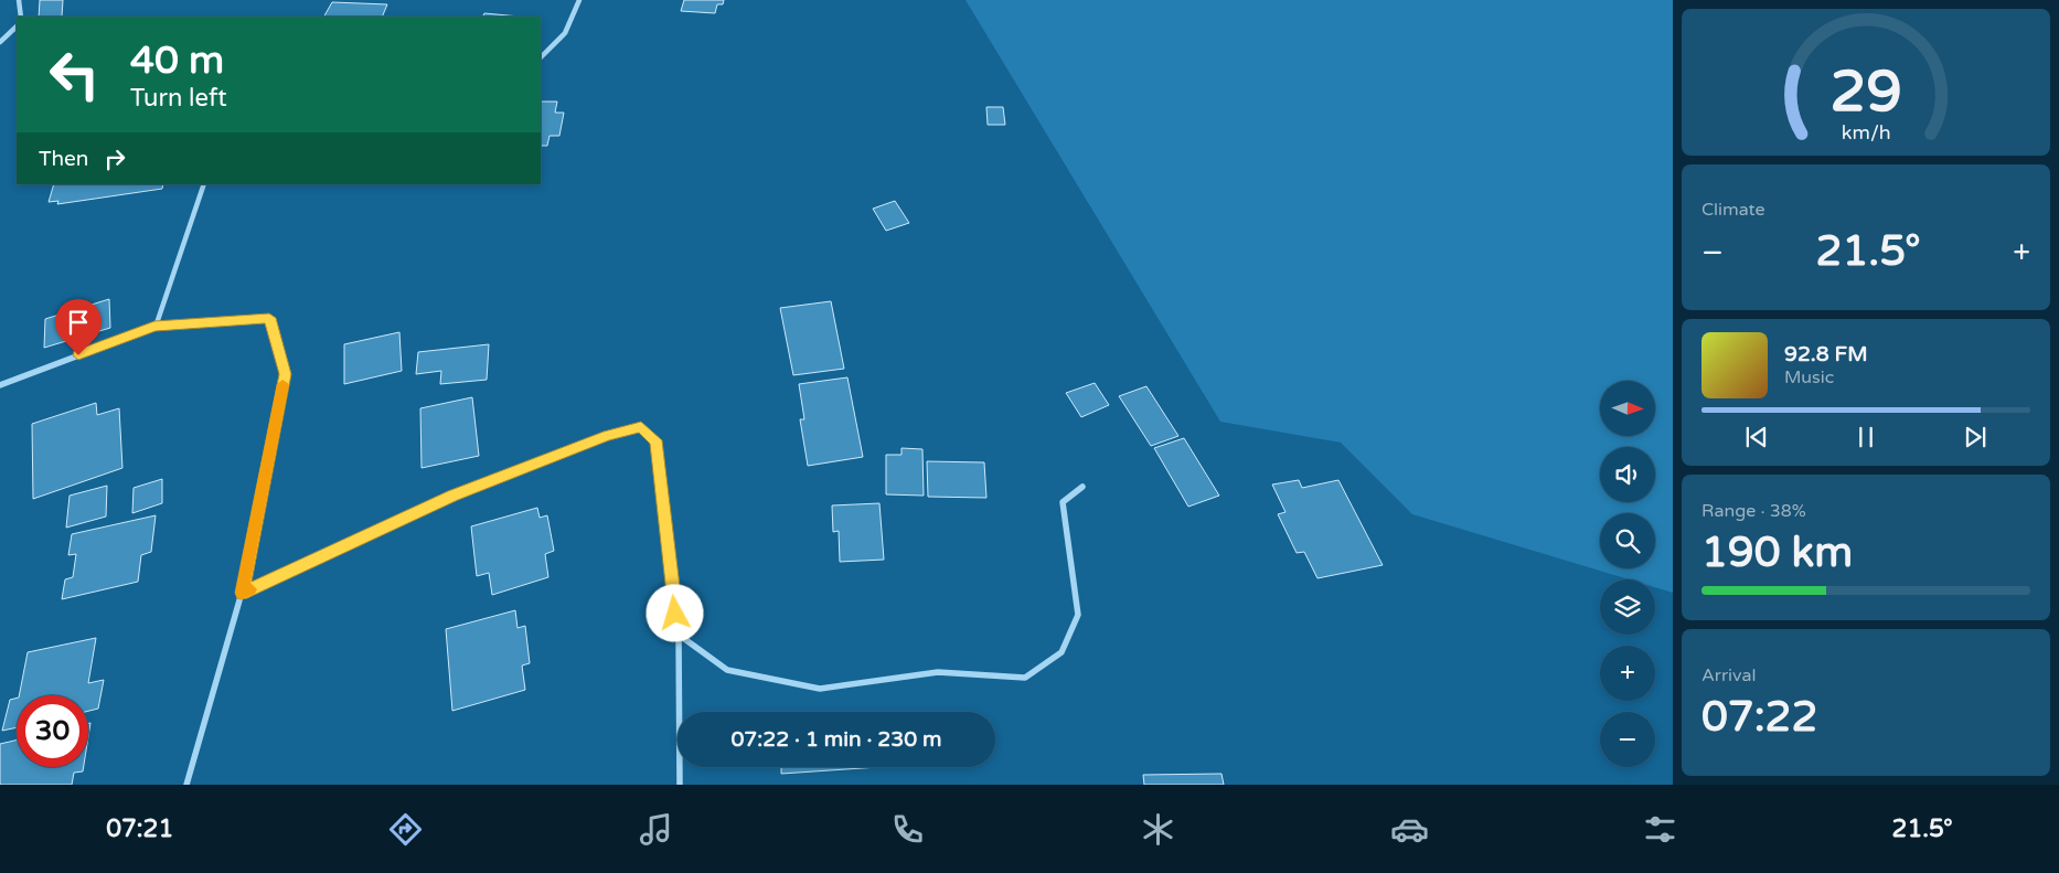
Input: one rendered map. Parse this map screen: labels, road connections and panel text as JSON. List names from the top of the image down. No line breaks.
{"north":"right","page":{"turn":["40 m","Turn left"],"then":"Then","tile":["Climate",["Range · 38%","190 km"],["Arrival","07:22"]],"heat":["−","21.5°","+"],"song":["92.8 FM","Music"],"map_buttons":["+","−"],"limit":"30","trip":"07:22 · 1 min · 230 m","tabs":["07:21","21.5°"],"gauge":["29","km/h"]}}
